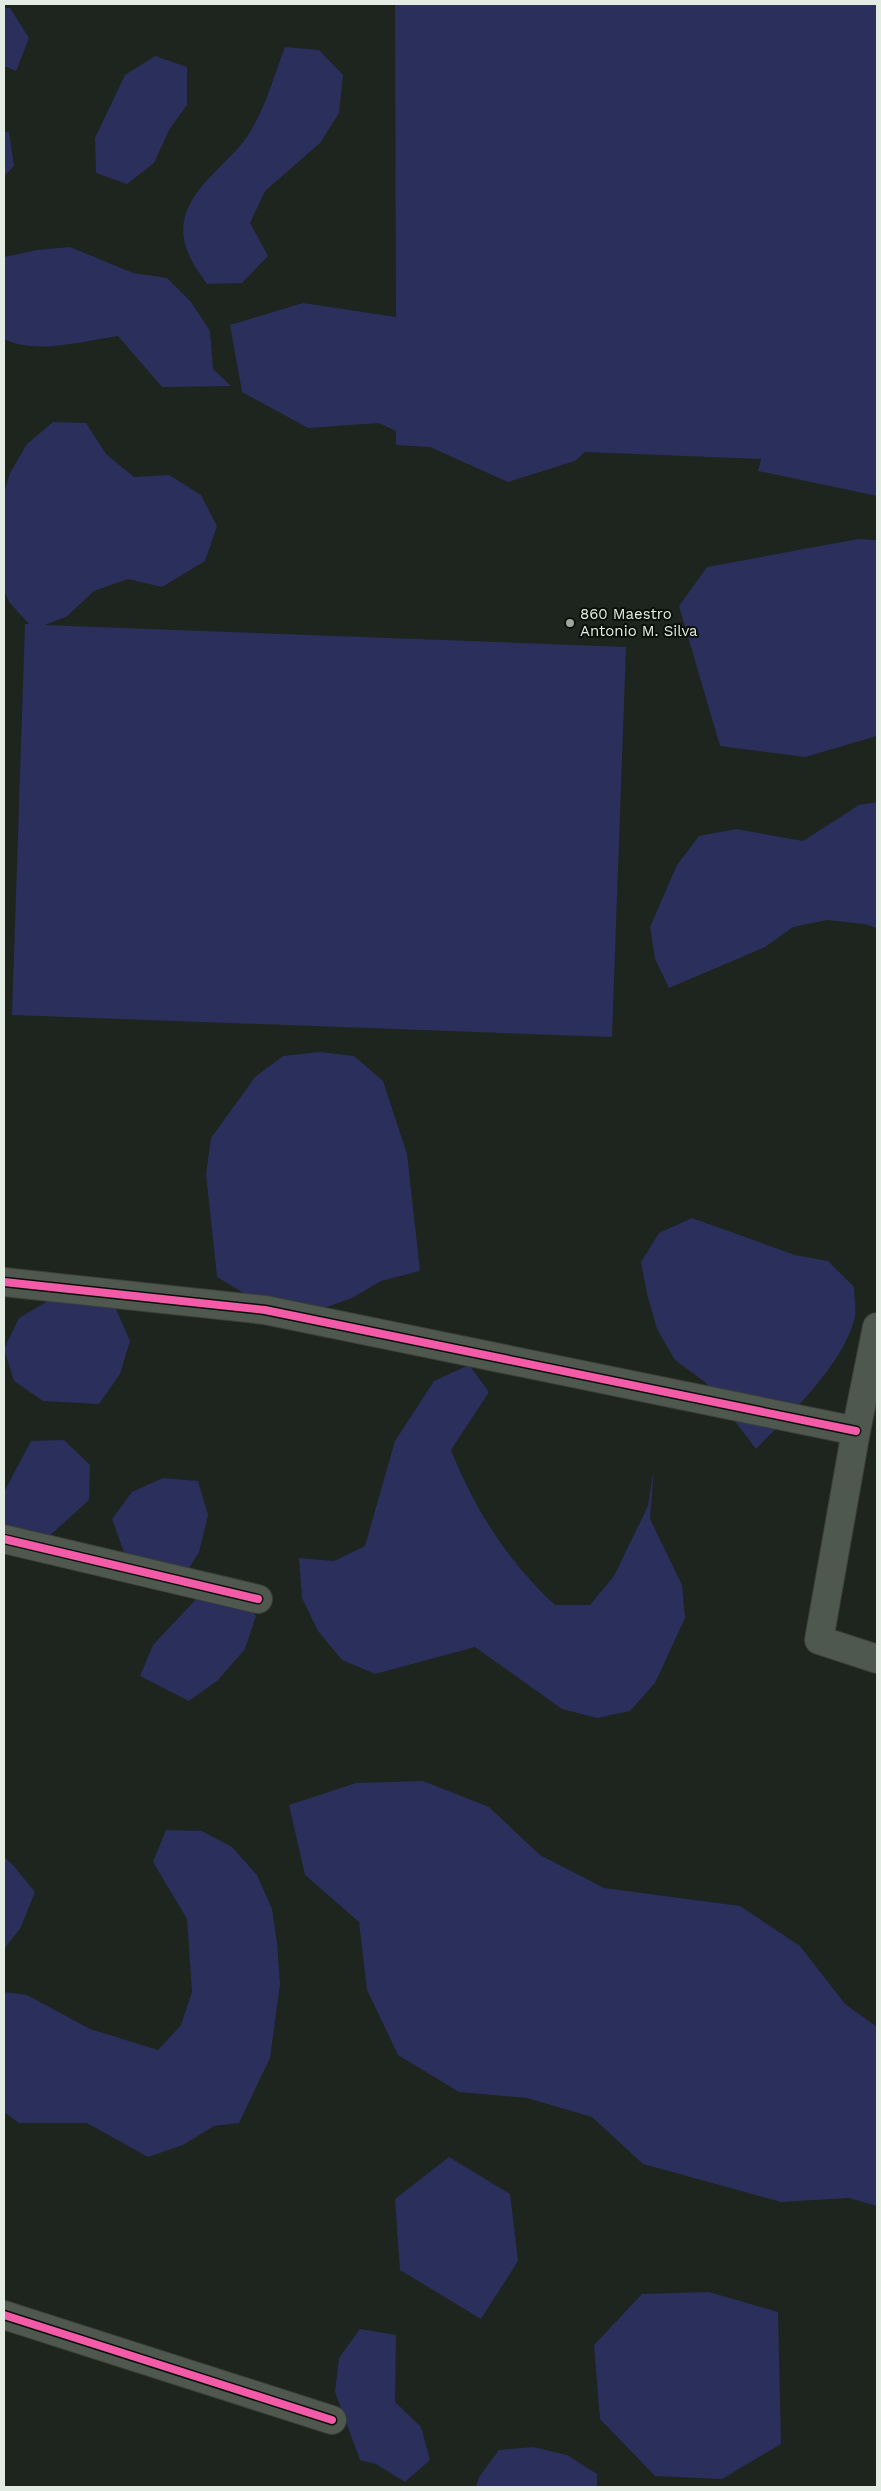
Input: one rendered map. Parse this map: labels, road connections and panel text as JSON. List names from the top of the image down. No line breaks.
{"places":["860 Maestro Antonio M. Silva"]}
